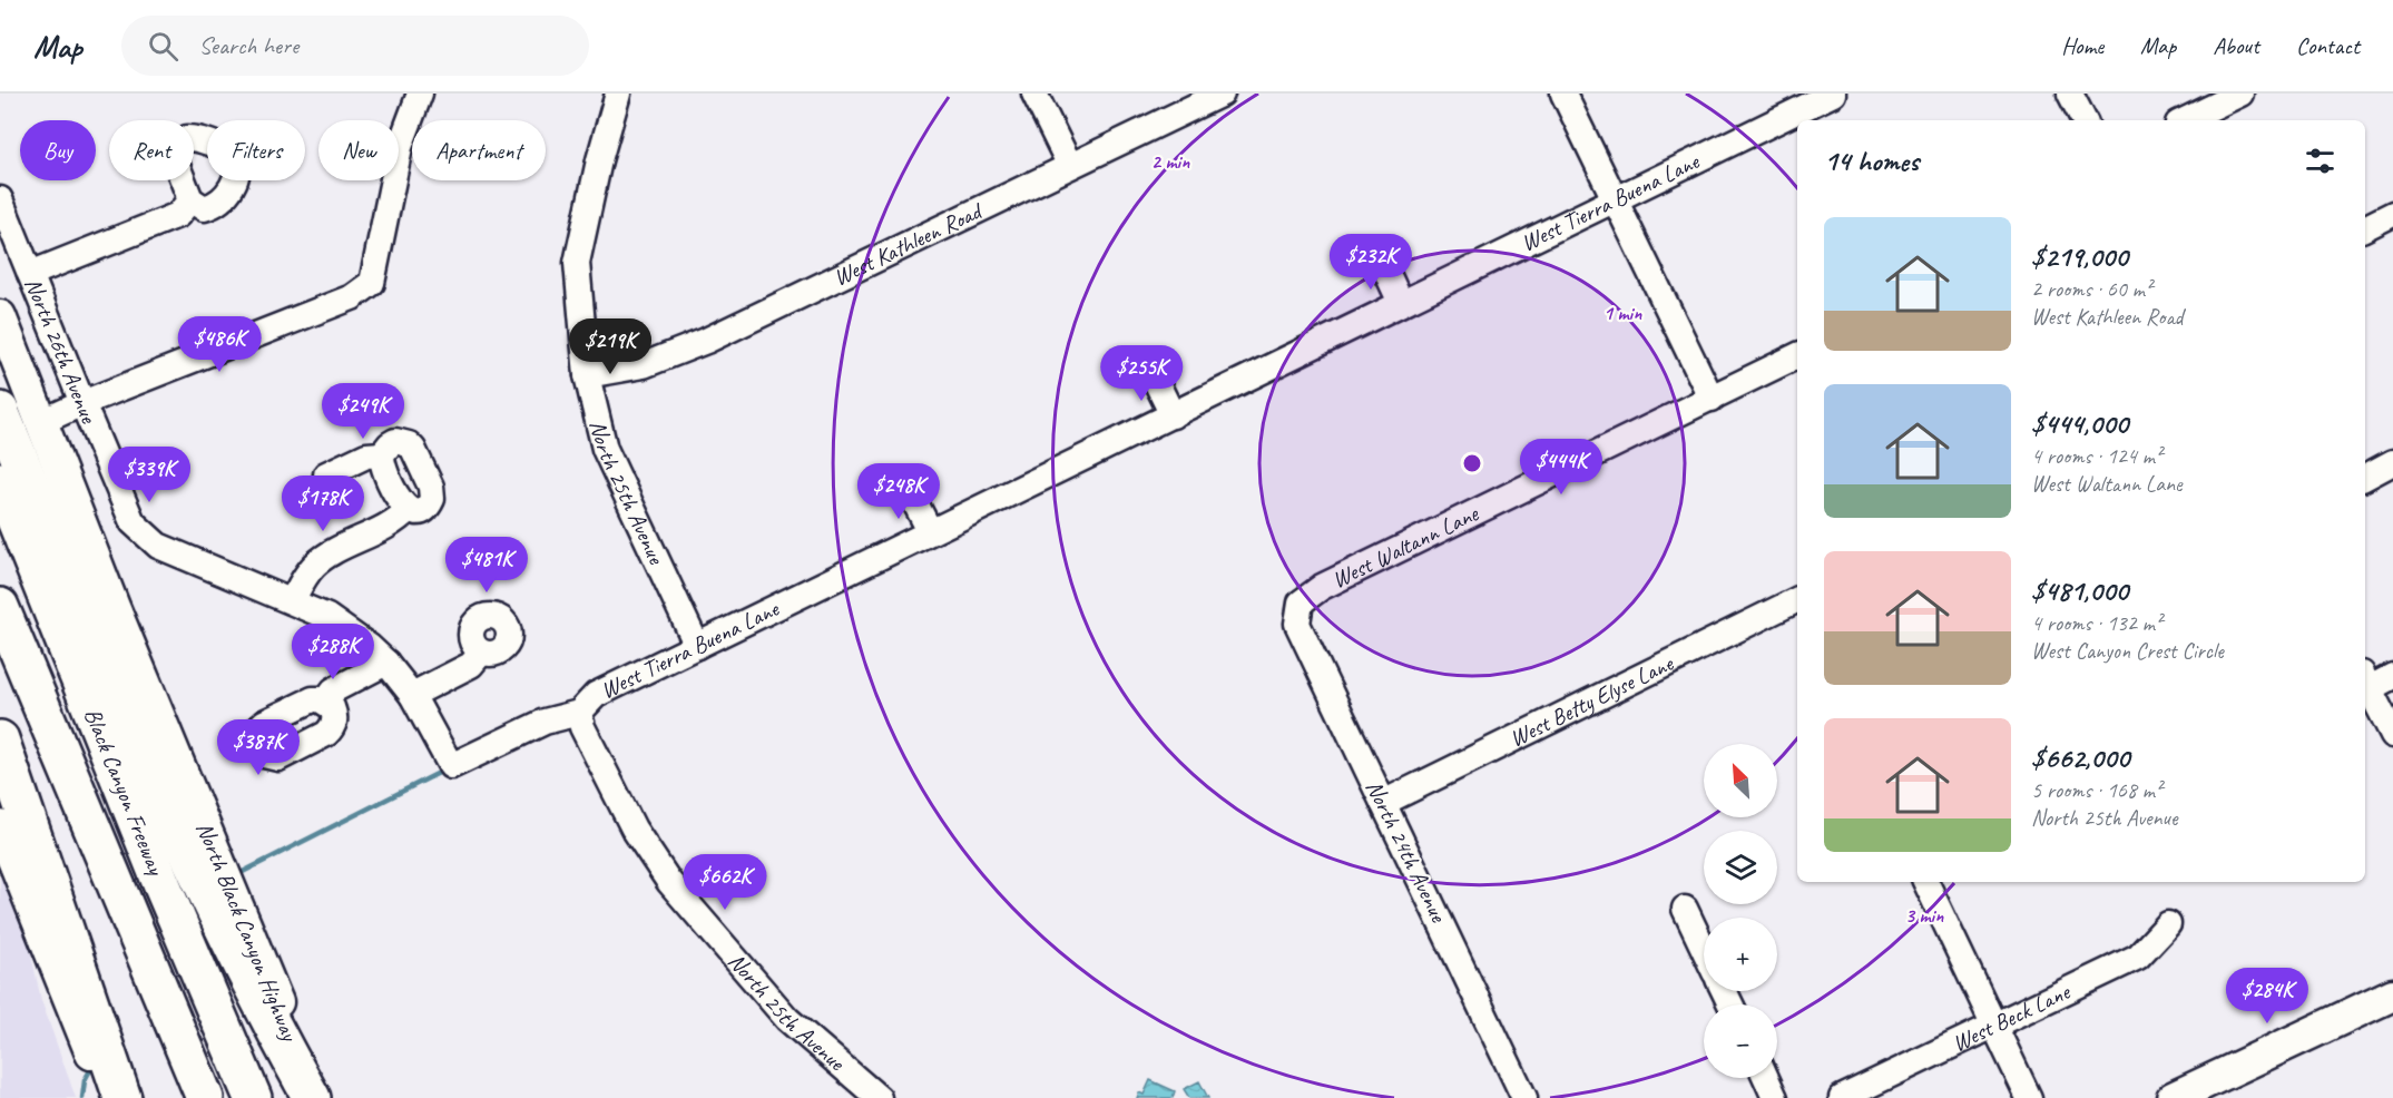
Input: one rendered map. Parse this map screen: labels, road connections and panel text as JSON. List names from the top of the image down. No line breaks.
{"streets":{"highway":["Black Canyon Freeway"],"main road":["North Black Canyon Highway"],"street":["West Tierra Buena Lane","West Kathleen Road","North 26th Avenue","North 25th Avenue","West Waltann Lane","West Betty Elyse Lane","North 24th Avenue","West Beck Lane"]},"crossings":[["West Tierra Buena Lane","North 26th Avenue"],["West Tierra Buena Lane","North 25th Avenue"],["West Kathleen Road","North 25th Avenue"],["West Waltann Lane","North 24th Avenue"],["West Betty Elyse Lane","North 24th Avenue"]],"north":"top left","page":{"header":"Map","search":"Search here","nav":["Home","Map","About","Contact"],"chip":["Buy","Rent","Filters","New","Apartment"],"heading":"14 homes","list":[{"name":"$219,000","note":"2 rooms · 60 m² · West Kathleen Road"},{"name":"$444,000","note":"4 rooms · 124 m² · West Waltann Lane"},{"name":"$481,000","note":"4 rooms · 132 m² · West Canyon Crest Circle"},{"name":"$662,000","note":"5 rooms · 168 m² · North 25th Avenue"}],"price":["$232K","$486K","$219K","$255K","$249K","$444K","$339K","$248K","$178K","$481K","$288K","$387K","$662K","$284K"],"map_buttons":["+","−"]},"rings":["2 min","1 min","3 min"]}
